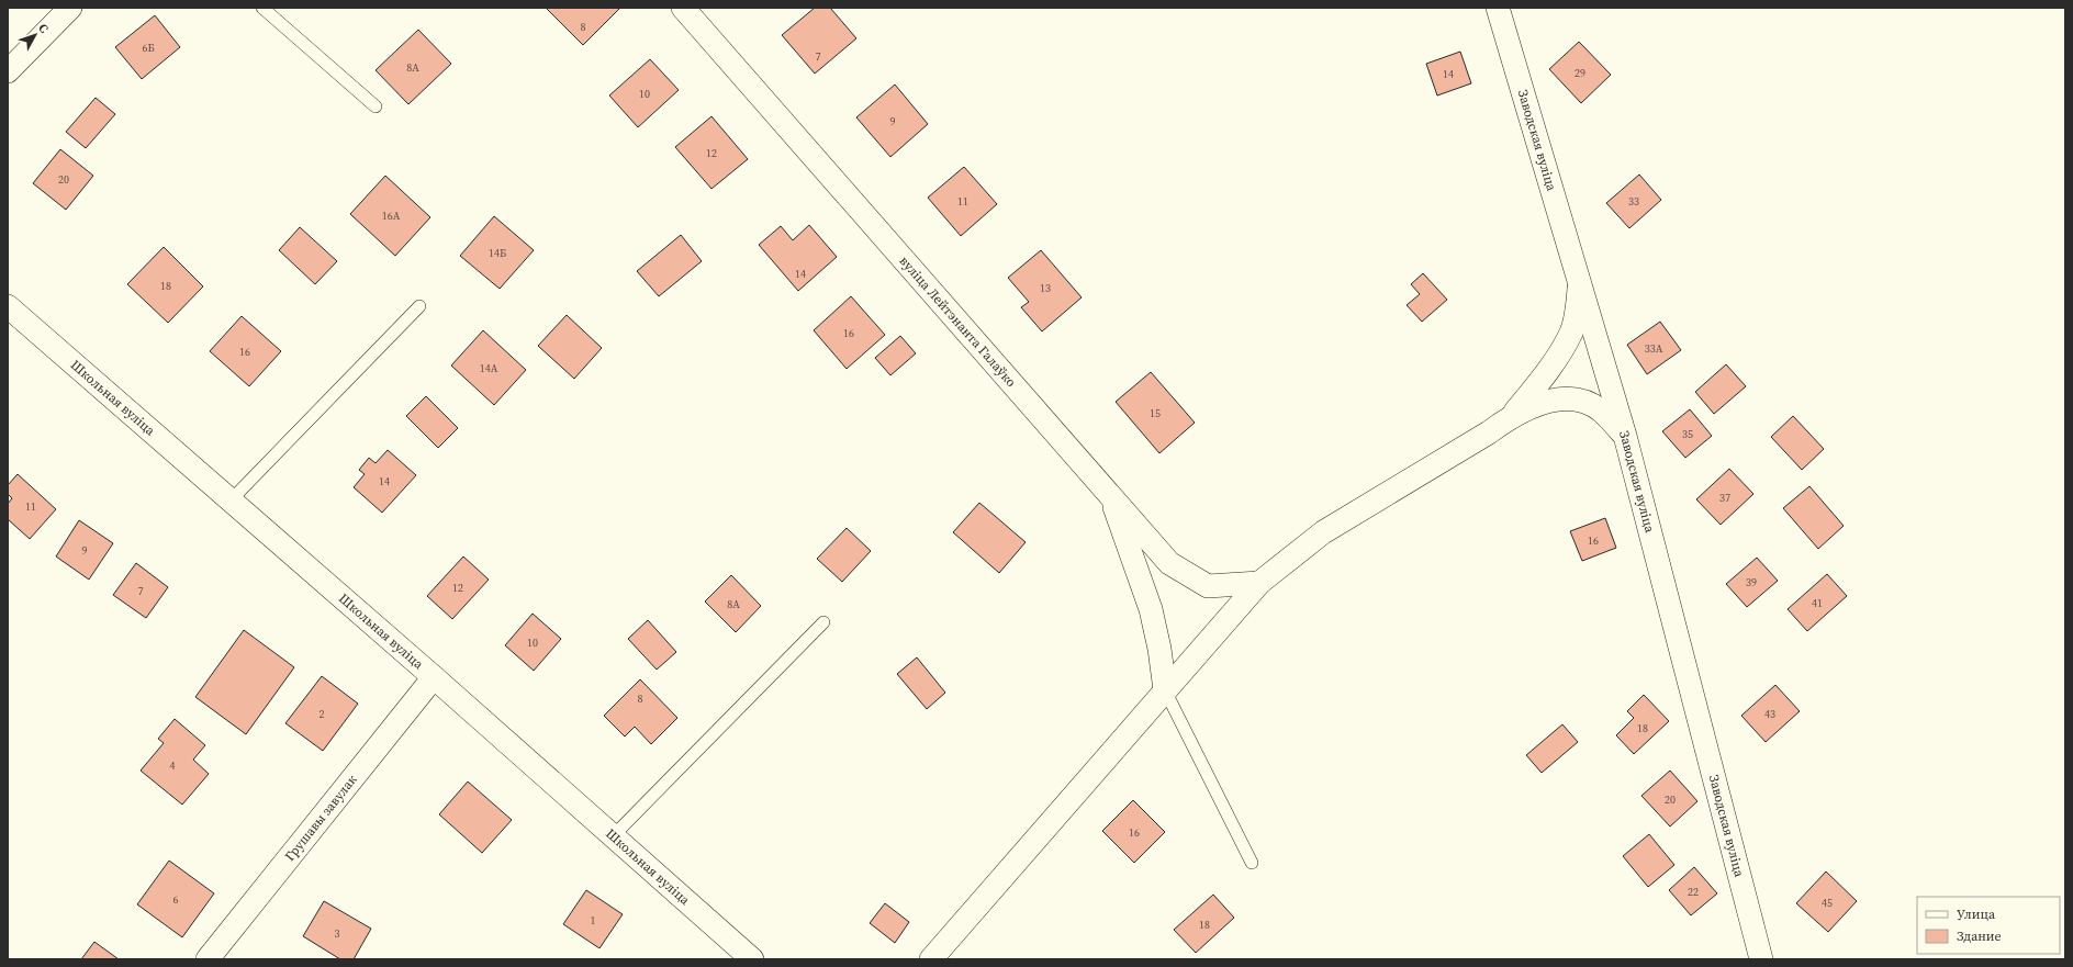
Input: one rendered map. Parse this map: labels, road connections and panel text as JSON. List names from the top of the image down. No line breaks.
{"streets":{"street":["Заводская вуліца","вуліца Лейтэнанта Галаўко","Школьная вуліца","Грушавы завулак"]},"crossings":[["Школьная вуліца","Грушавы завулак"]],"house_numbers":["8","6Б","7","8А","29","14","10","9","12","20","11","33","16А","14Б","14","18","13","16","33А","16","14А","15","35","14","37","11","16","9","39","12","7","41","8А","10","8","2","43","18","4","20","16","22","6","45","1","18","3"],"legend":["Улица","Здание"],"north":"top right"}
